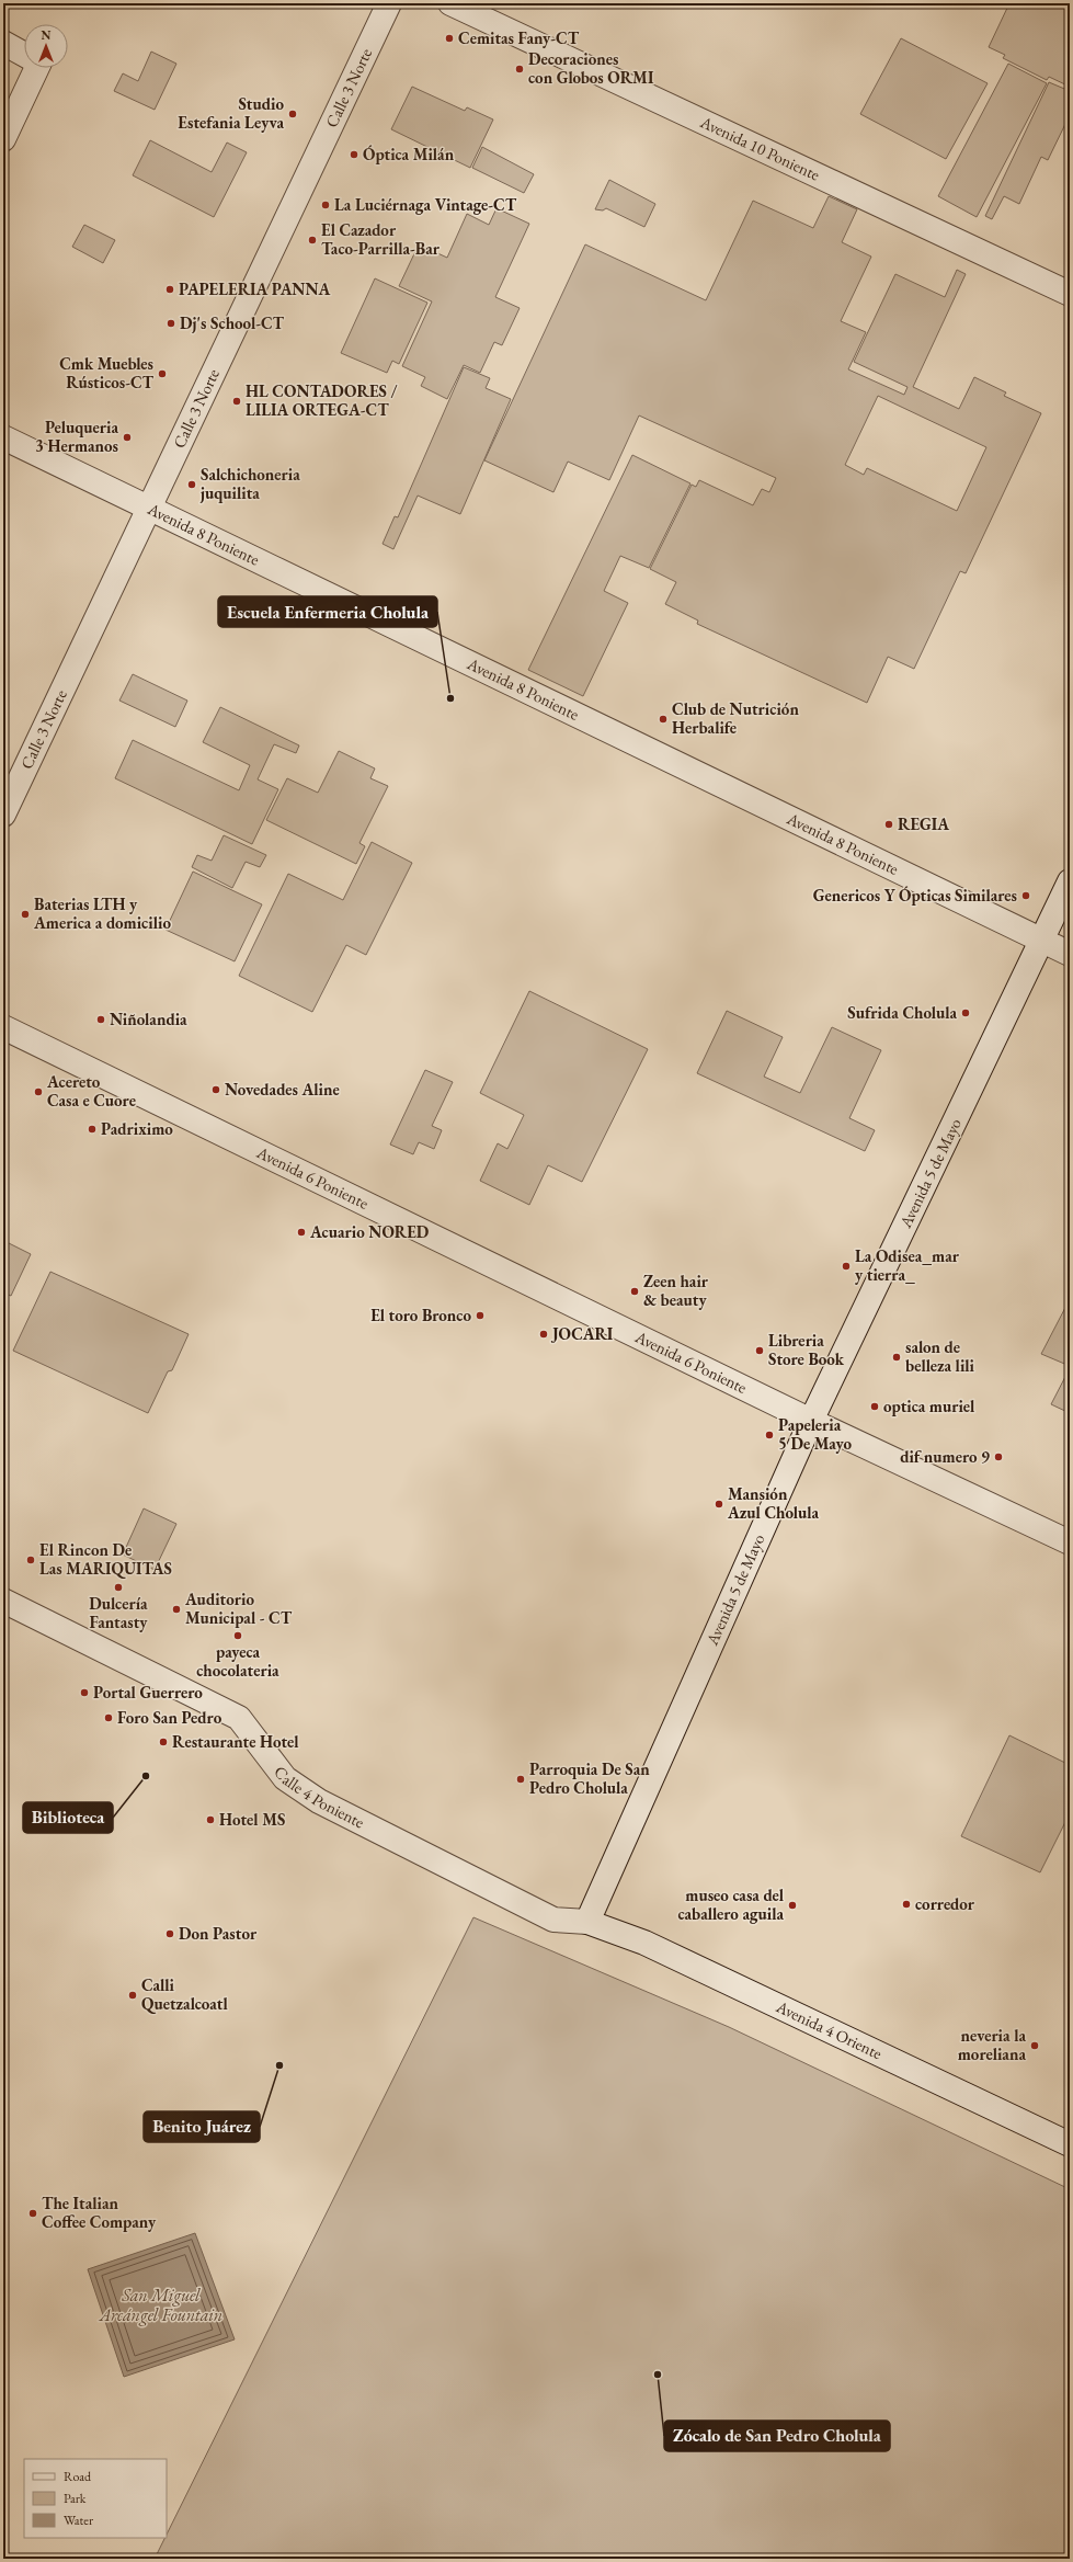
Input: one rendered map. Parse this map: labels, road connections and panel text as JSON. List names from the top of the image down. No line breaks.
{"streets":{"street":["Calle 3 Norte","Avenida 10 Poniente","Avenida 8 Poniente","Avenida 5 de Mayo","Avenida 6 Poniente","Calle 4 Poniente","Avenida 4 Oriente"]},"crossings":[["Calle 3 Norte","Avenida 8 Poniente"],["Avenida 8 Poniente","Avenida 5 de Mayo"],["Avenida 5 de Mayo","Avenida 6 Poniente"],["Avenida 5 de Mayo","Calle 4 Poniente"],["Avenida 5 de Mayo","Avenida 4 Oriente"],["Calle 4 Poniente","Avenida 4 Oriente"]],"water":["San Miguel Arcángel Fountain"],"places":["Cemitas Fany-CT","Decoraciones con Globos ORMI","Studio Estefania Leyva","Óptica Milán","La Luciérnaga Vintage-CT","El Cazador Taco-Parrilla-Bar","PAPELERIA PANNA","Dj's School-CT","Cmk Muebles Rústicos-CT","HL CONTADORES / LILIA ORTEGA-CT","Peluqueria 3 Hermanos","Salchichoneria juquilita","Escuela Enfermeria Cholula","Club de Nutrición Herbalife","REGIA","Genericos Y Ópticas Similares","Baterias LTH y America a domicilio","Sufrida Cholula","Niñolandia","Novedades Aline","Acereto Casa e Cuore","Padriximo","Acuario NORED","La Odisea_mar y tierra_","Zeen hair & beauty","El toro Bronco","JOCARI","Libreria Store Book","salon de belleza lili","optica muriel","Papeleria 5 De Mayo","dif numero 9","Mansión Azul Cholula","El Rincon De Las MARIQUITAS","Dulcería Fantasty","Auditorio Municipal - CT","payeca chocolateria","Portal Guerrero","Foro San Pedro","Restaurante Hotel","Biblioteca","Parroquia De San Pedro Cholula","Hotel MS","corredor","museo casa del caballero aguila","Don Pastor","Calli Quetzalcoatl","neveria la moreliana","Benito Juárez","The Italian Coffee Company","Zócalo de San Pedro Cholula"],"legend":["Road","Park","Water"],"north":"top"}
